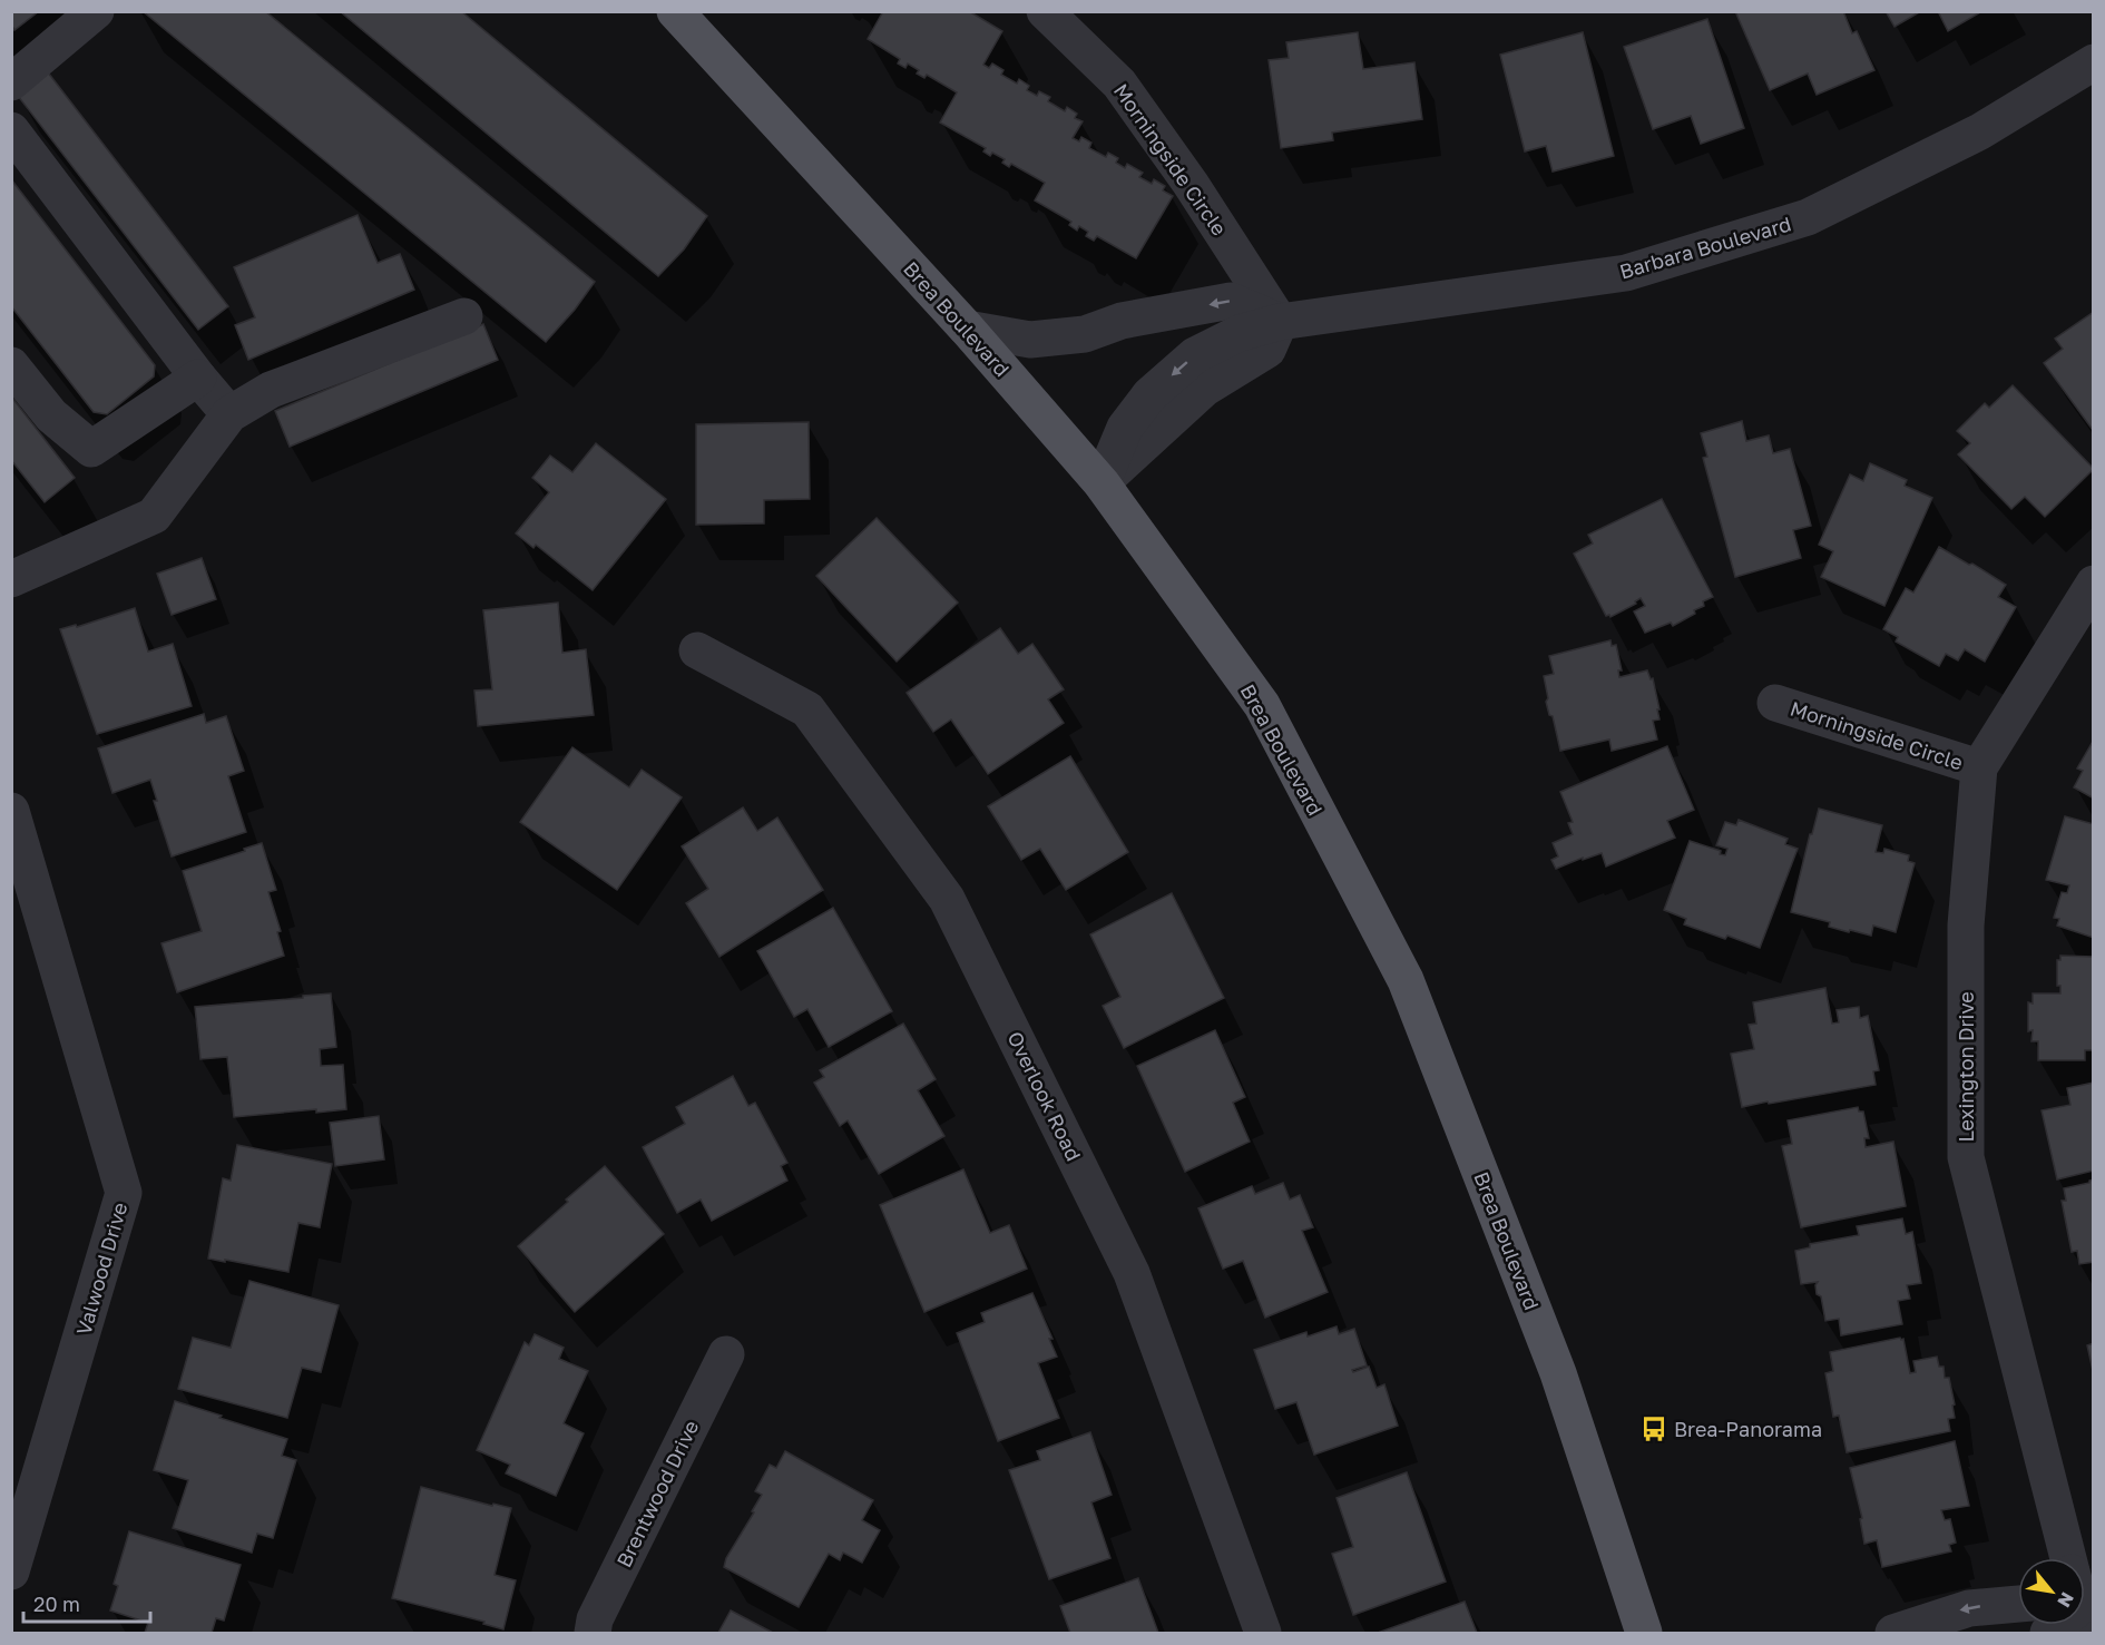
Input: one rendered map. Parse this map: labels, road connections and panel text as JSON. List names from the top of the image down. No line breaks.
{"streets":{"main road":["Brea Boulevard"],"street":["Morningside Circle","Barbara Boulevard","Lexington Drive","Overlook Road","Valwood Drive","Brentwood Drive"]},"crossings":[["Morningside Circle","Barbara Boulevard"],["Morningside Circle","Lexington Drive"],["Barbara Boulevard","Brea Boulevard"]],"places":{"bus stop":["Brea-Panorama"]},"scale_bar":"20 m","north":"bottom right"}
